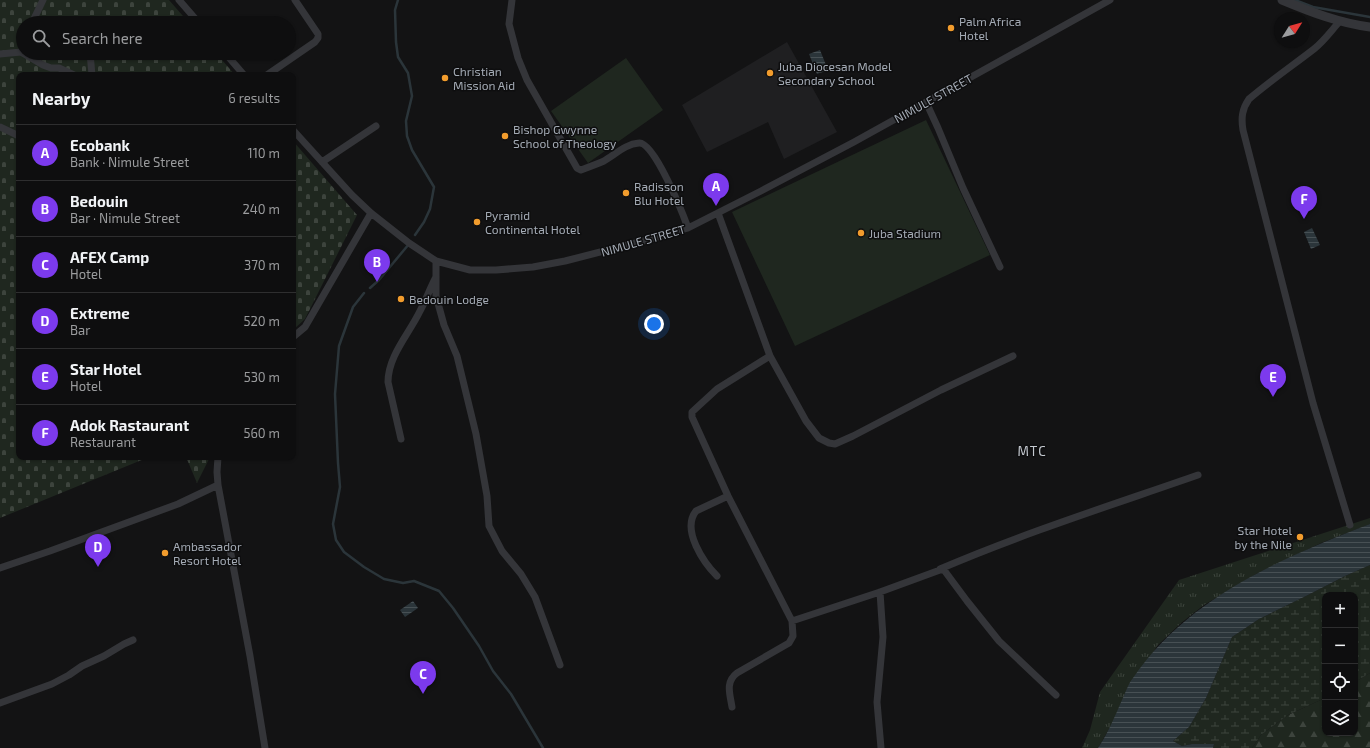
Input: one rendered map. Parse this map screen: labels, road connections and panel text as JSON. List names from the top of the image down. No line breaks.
{"streets":{"street":["NIMULE STREET"]},"districts":["MTC"],"places":["Palm Africa Hotel","Juba Diocesan Model Secondary School","Christian Mission Aid","Bishop Gwynne School of Theology","Radisson Blu Hotel","Pyramid Continental Hotel","Juba Stadium","Bedouin Lodge","Star Hotel by the Nile","Ambassador Resort Hotel"],"north":"top right","page":{"search":"Search here","heading":["Nearby","6 results"],"list":[{"mark":"A","name":"Ecobank","note":"Bank · Nimule Street","value":"110 m"},{"mark":"B","name":"Bedouin","note":"Bar · Nimule Street","value":"240 m"},{"mark":"C","name":"AFEX Camp","note":"Hotel","value":"370 m"},{"mark":"D","name":"Extreme","note":"Bar","value":"520 m"},{"mark":"E","name":"Star Hotel","note":"Hotel","value":"530 m"},{"mark":"F","name":"Adok Rastaurant","note":"Restaurant","value":"560 m"}],"pins":["A","F","B","E","D","C"],"map_buttons":["+","−"]}}
